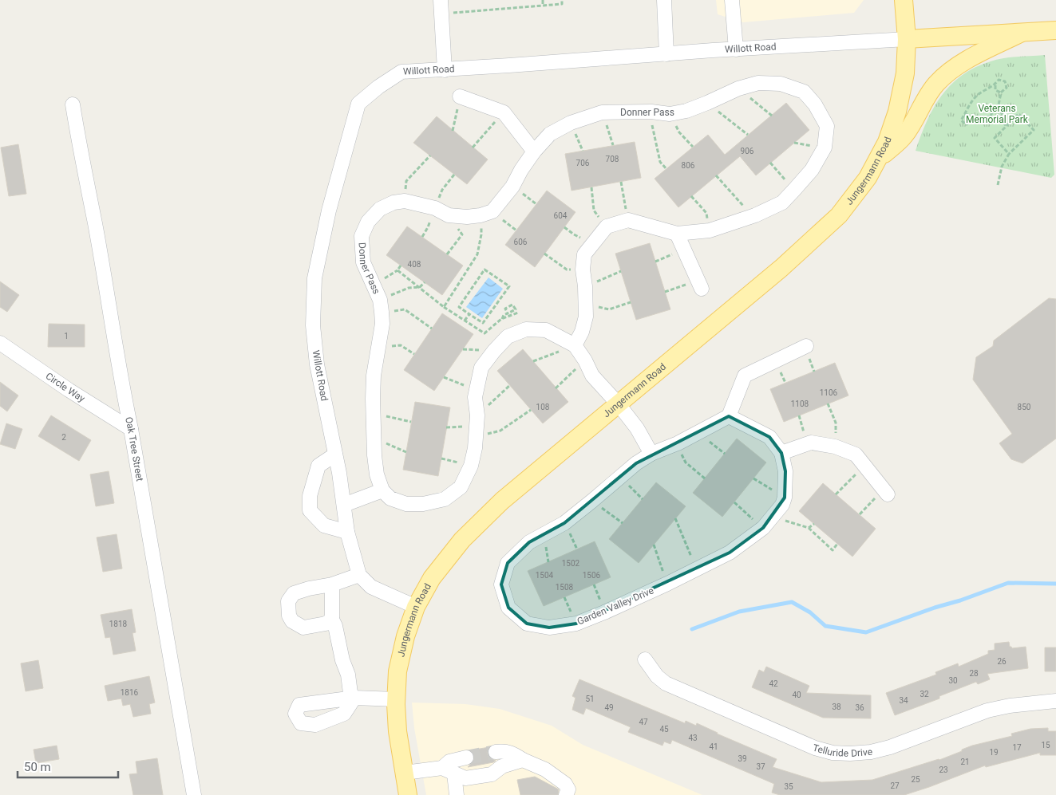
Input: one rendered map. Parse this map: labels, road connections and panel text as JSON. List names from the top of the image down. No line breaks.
{"streets":{"main road":["Willott Road","Jungermann Road"],"street":["Donner Pass","Circle Way","Oak Tree Street","Garden Valley Drive","Telluride Drive"]},"crossings":[["Willott Road","Jungermann Road"],["Circle Way","Oak Tree Street"]],"parks":["Veterans Memorial Park"],"house_numbers":["906","708","706","806","604","606","408","1","1106","1108","108","850","2","1502","1504","1506","1508","1818","26","28","30","42","1816","32","40","51","34","38","49","36","47","45","43","15","41","17","19","39","21","37","23","25","27","35"],"scale_bar":"50 m"}
